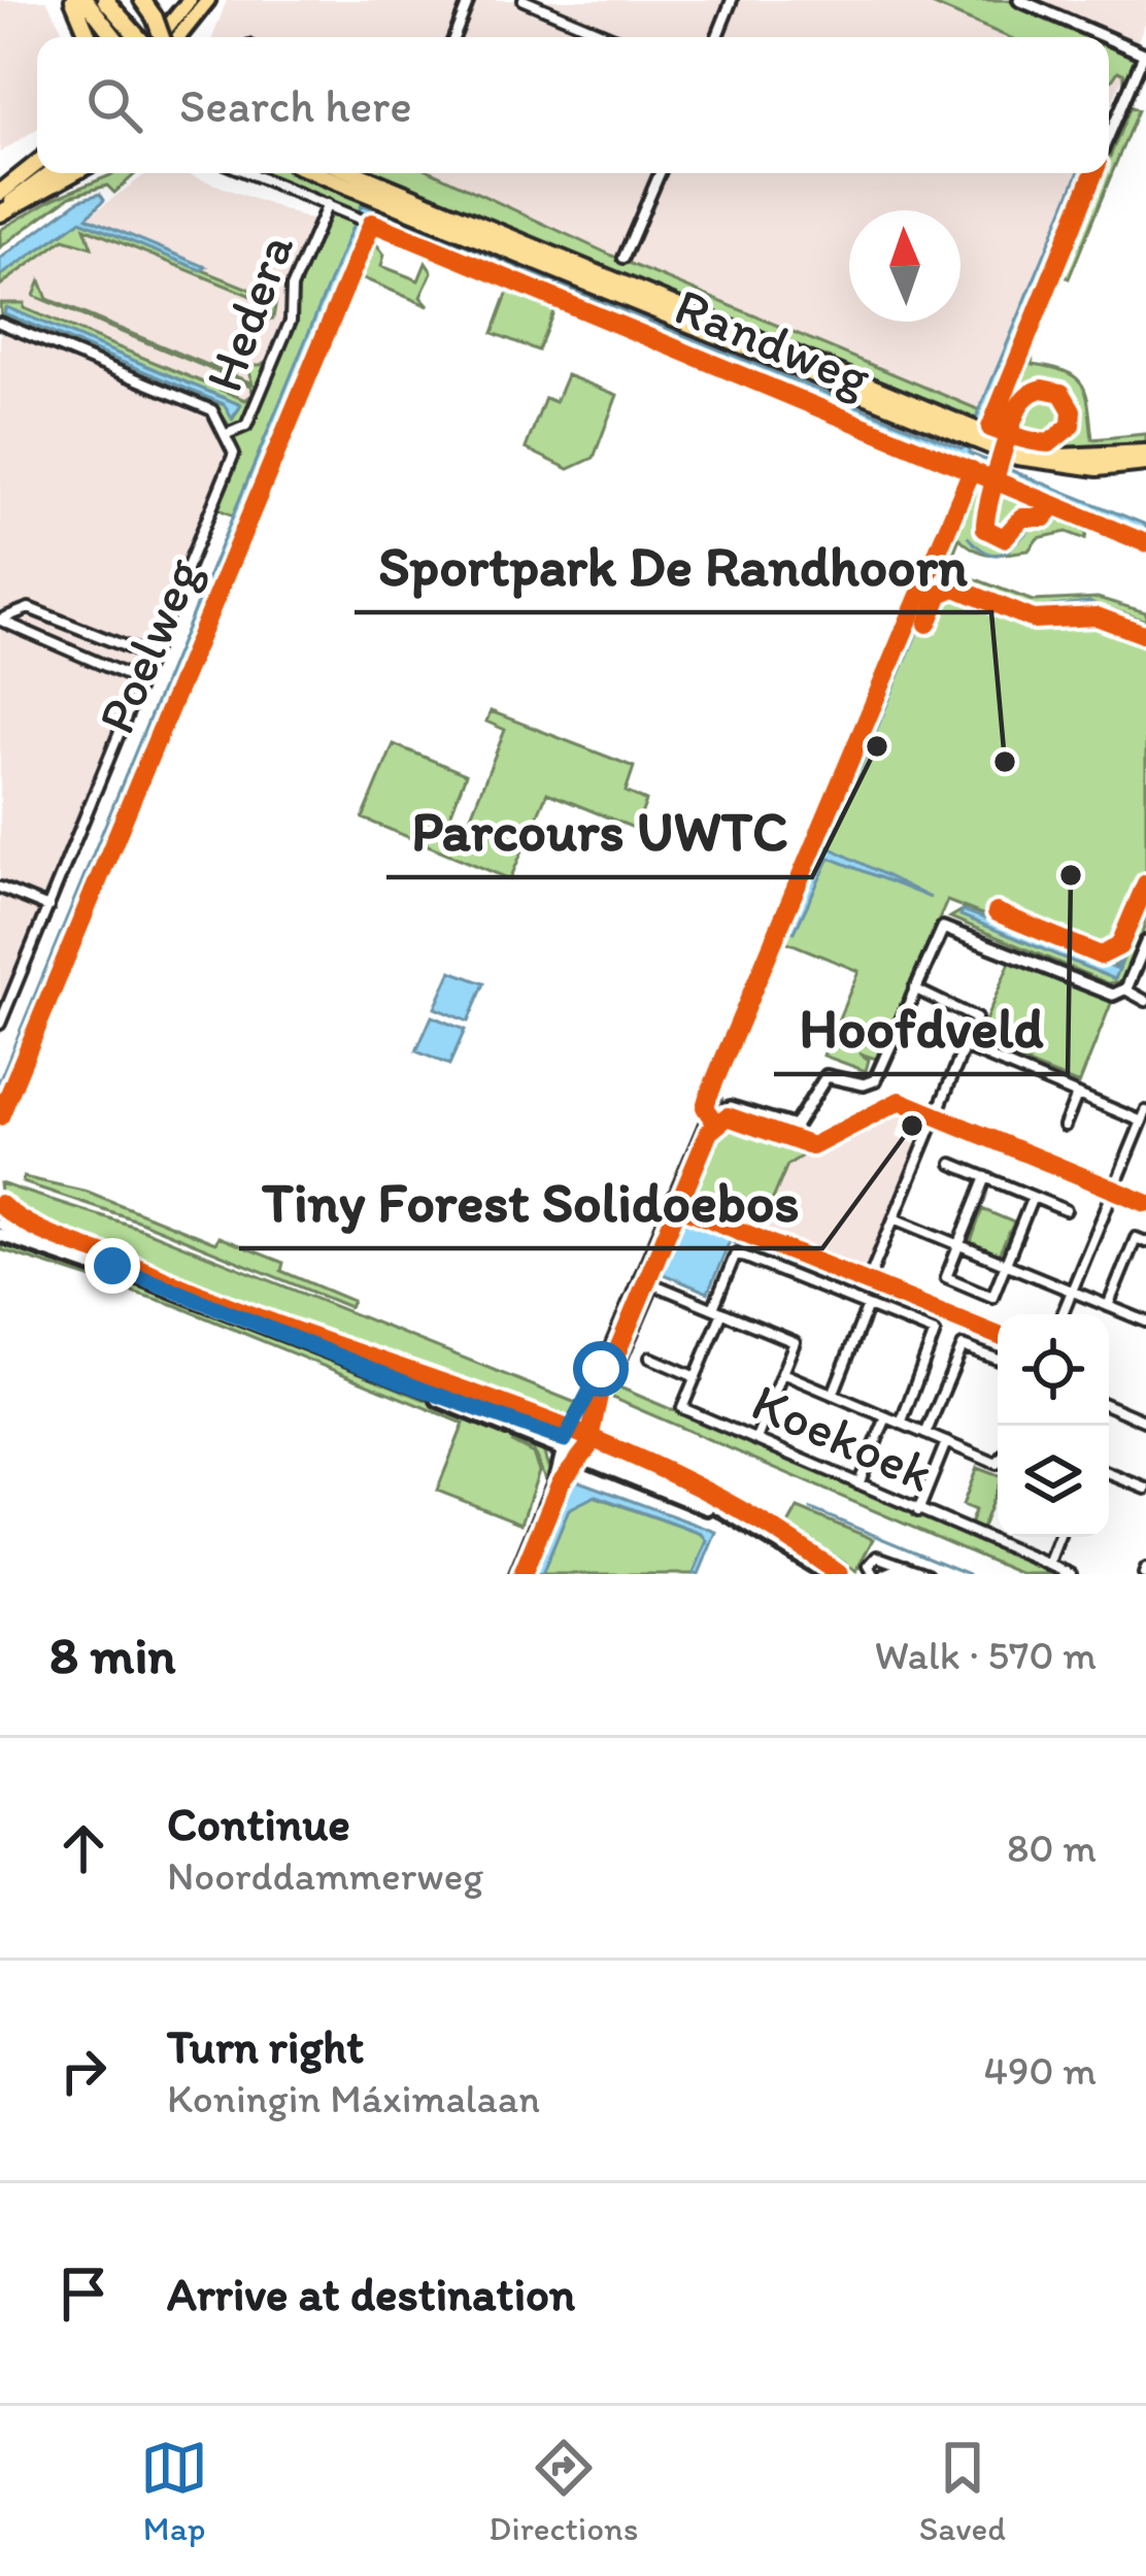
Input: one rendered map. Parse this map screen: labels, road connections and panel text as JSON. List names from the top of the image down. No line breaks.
{"streets":{"street":["Hedera","Randweg","Poelweg","Koekoek"]},"crossings":[["Hedera","Randweg"],["Randweg","Poelweg"]],"places":["Parcours UWTC","Sportpark De Randhoorn","Hoofdveld","Tiny Forest Solidoebos"],"north":"top","page":{"search":"Search here","heading":["8 min","Walk · 570 m"],"list":[["Continue","Noorddammerweg","80 m"],["Turn right","Koningin Máximalaan","490 m"],"Arrive at destination"],"nav":["Map","Directions","Saved"]}}
